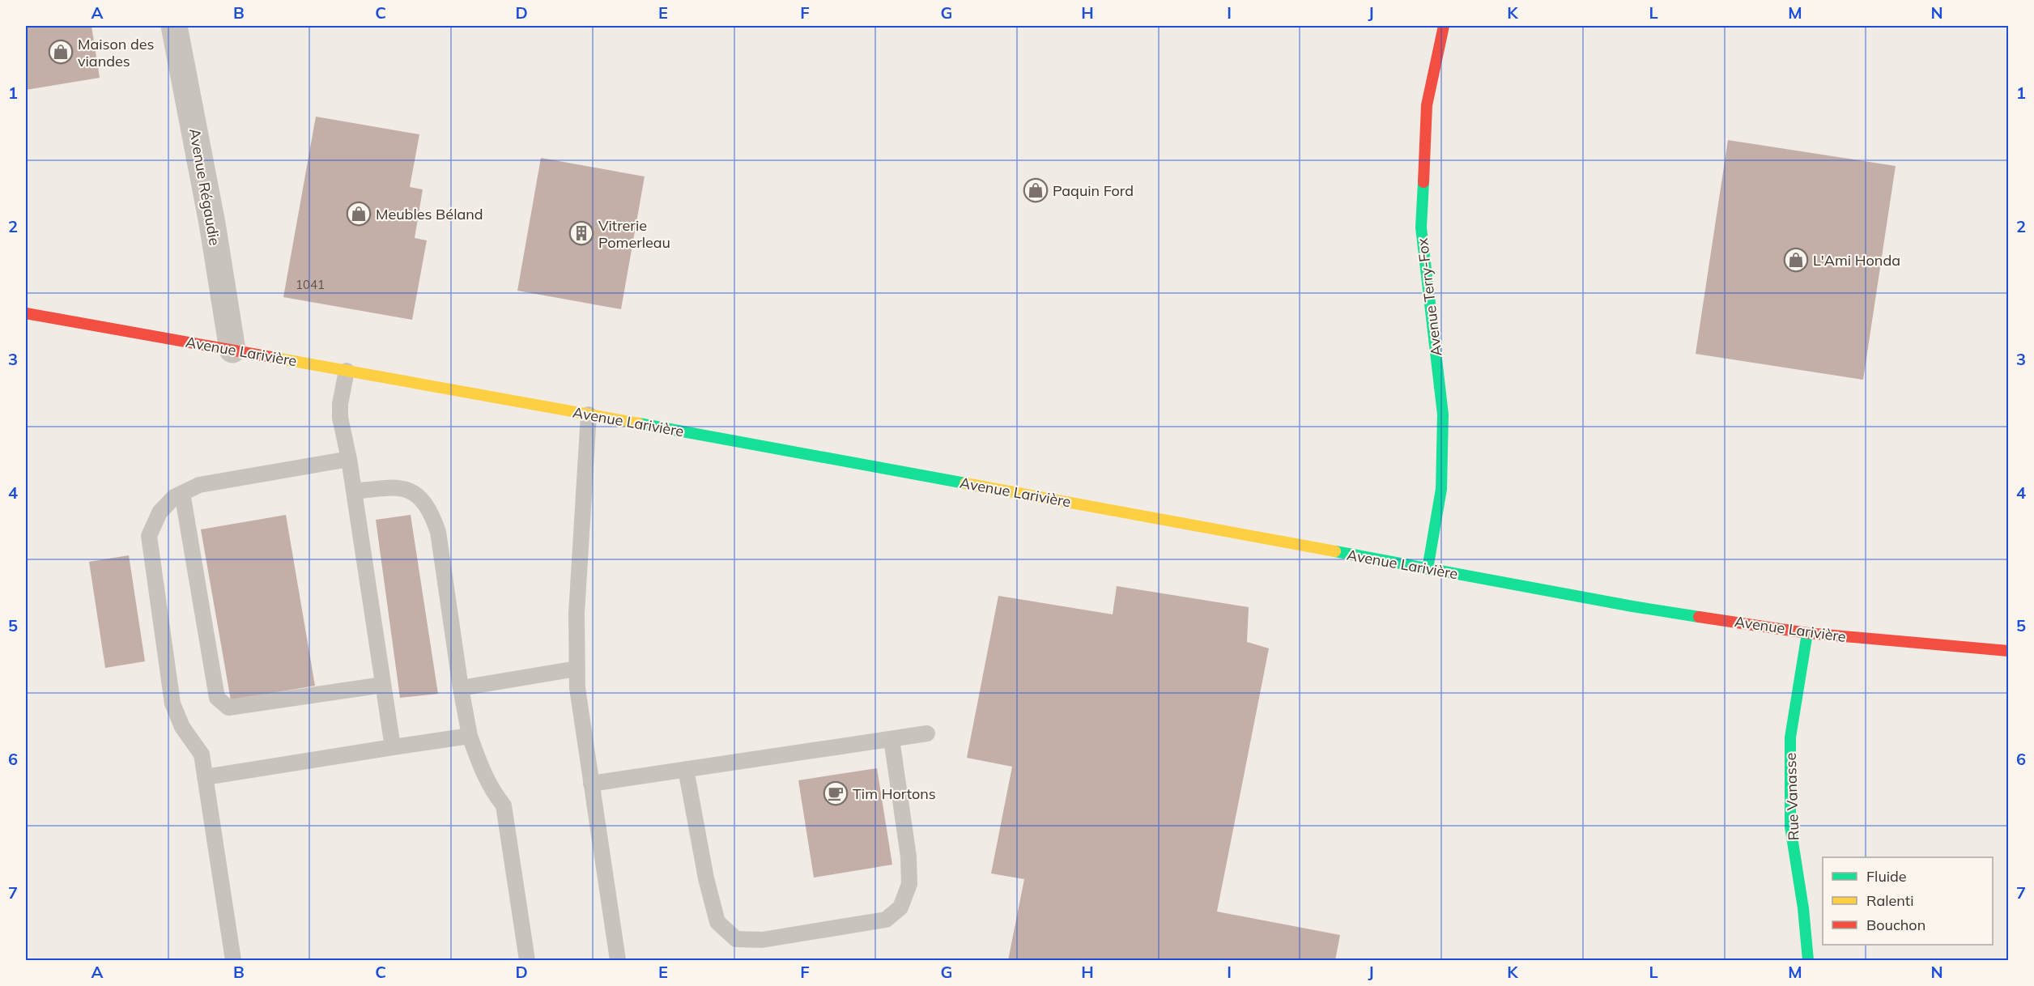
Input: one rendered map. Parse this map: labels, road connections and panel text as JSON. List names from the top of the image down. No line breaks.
{"streets":{"main road":["Avenue Terry-Fox","Avenue Larivière","Rue Vanasse"],"street":["Avenue Régaudie"]},"crossings":[["Avenue Régaudie","Avenue Larivière"],["Avenue Terry-Fox","Avenue Larivière"],["Avenue Larivière","Rue Vanasse"]],"places":{"shop":["Maison des viandes","Paquin Ford","Meubles Béland","L'Ami Honda"],"building":["Vitrerie Pomerleau"],"cafe":["Tim Hortons"]},"house_numbers":["1041"],"legend":["Fluide","Ralenti","Bouchon"],"grid":{"columns":["A","B","C","D","E","F","G","H","I","J","K","L","M","N"],"rows":["1","2","3","4","5","6","7"]}}
